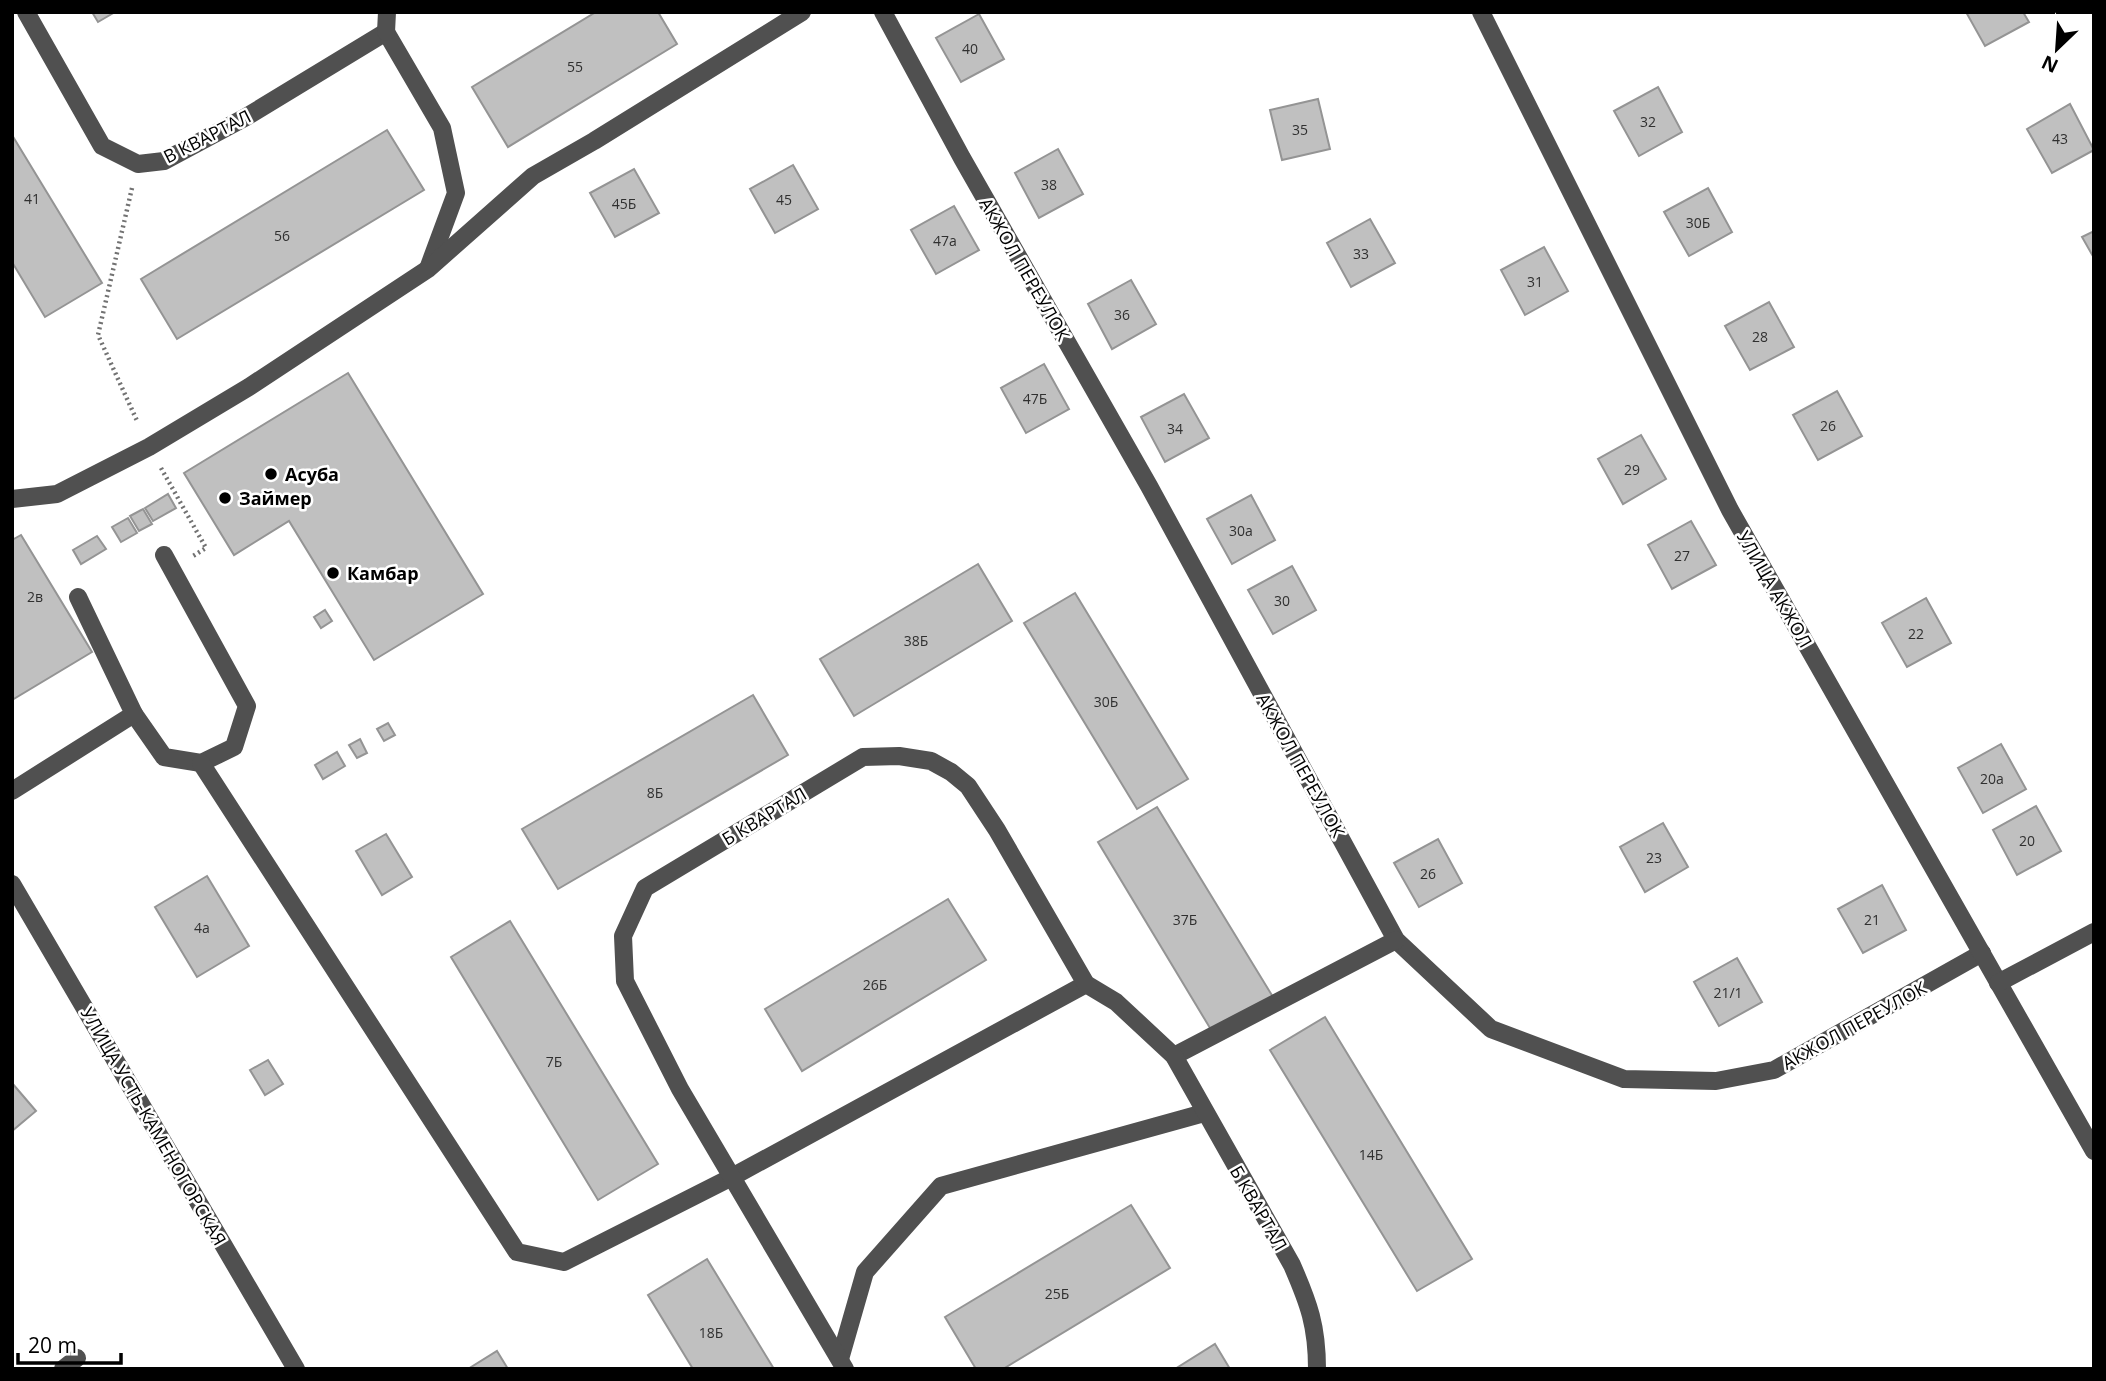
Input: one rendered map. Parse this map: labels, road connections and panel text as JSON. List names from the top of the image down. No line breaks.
{"streets":{"street":["В КВАРТАЛ","АКЖОЛ ПЕРЕУЛОК","УЛИЦА АКЖОЛ","Б КВАРТАЛ","УЛИЦА УСТЬ-КАМЕНОГОРСКАЯ"]},"crossings":[["АКЖОЛ ПЕРЕУЛОК","УЛИЦА АКЖОЛ"]],"places":["Асуба","Займер","Камбар"],"house_numbers":["40","55","32","35","43","38","41","45","45Б","30Б","56","47а","33","31","36","28","47Б","26","34","29","30а","27","2в","30","22","38Б","30Б","20а","8Б","20","23","26","37Б","21","4а","26Б","21/1","7Б","14Б","25Б","18Б"],"scale_bar":"20 m","north":"bottom left"}
